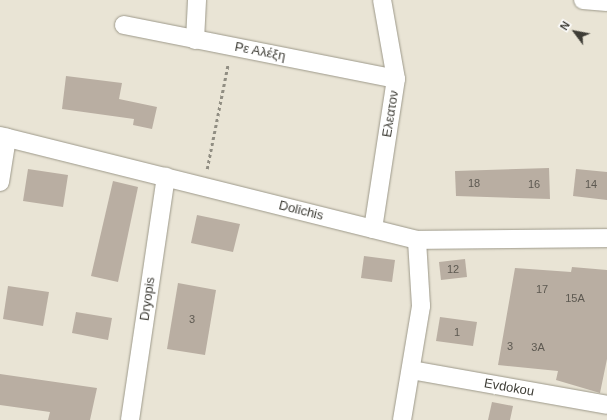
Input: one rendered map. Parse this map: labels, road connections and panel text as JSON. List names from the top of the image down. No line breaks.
{"streets":{"street":["Ρε Αλέξη","Ελεατον","Dolichis","Dryopis","Evdokou"]},"crossings":[["Ρε Αλέξη","Ελεατον"],["Ελεατον","Dolichis"],["Dolichis","Dryopis"]],"house_numbers":["18","16","14","12","17","15A","3","1","3","3A"],"north":"top left"}
